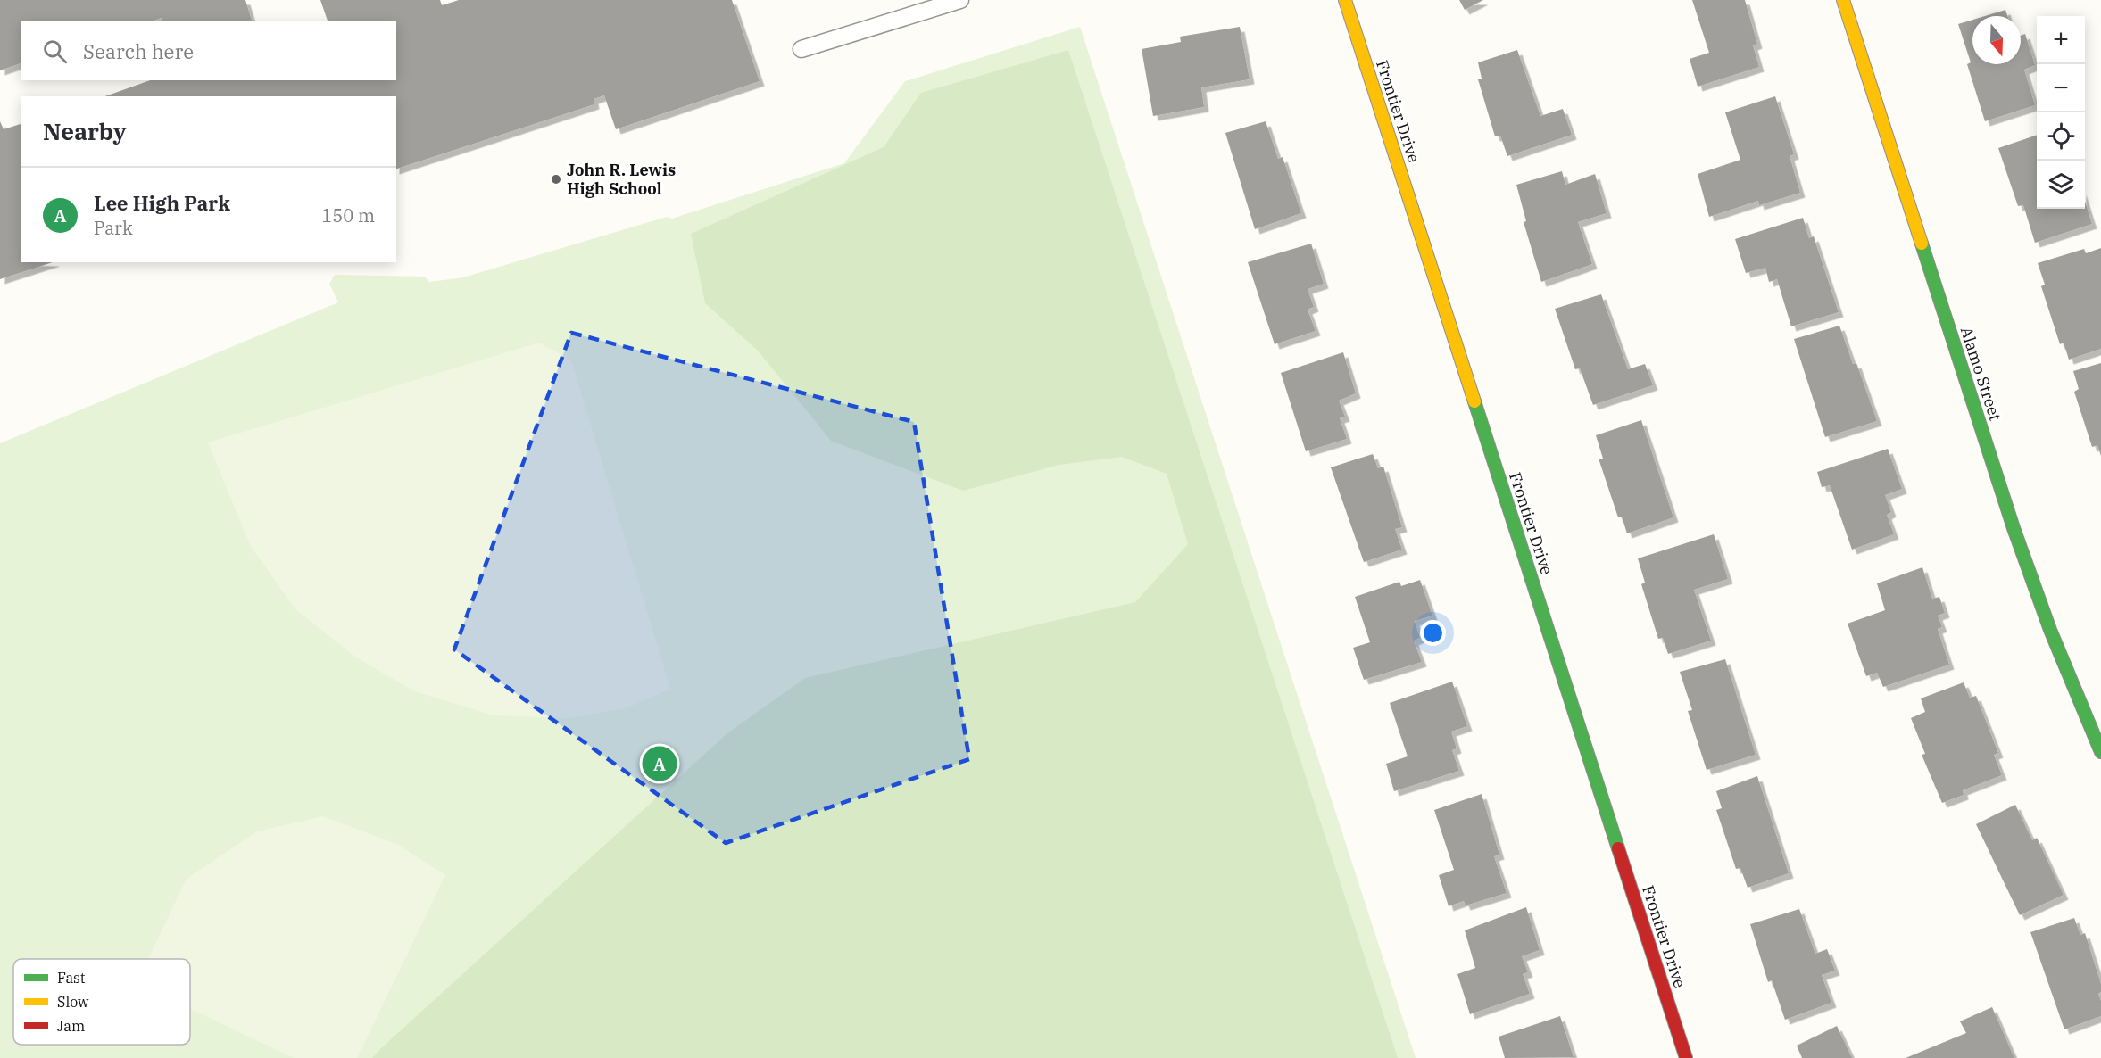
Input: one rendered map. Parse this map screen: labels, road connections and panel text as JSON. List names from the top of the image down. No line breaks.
{"streets":{"street":["Frontier Drive","Alamo Street"]},"places":["John R. Lewis High School"],"legend":["Fast","Slow","Jam"],"north":"bottom","page":{"map_buttons":["+","−"],"search":"Search here","heading":"Nearby","list":[{"mark":"A","name":"Lee High Park","note":"Park","value":"150 m"}],"pins":"A"}}
